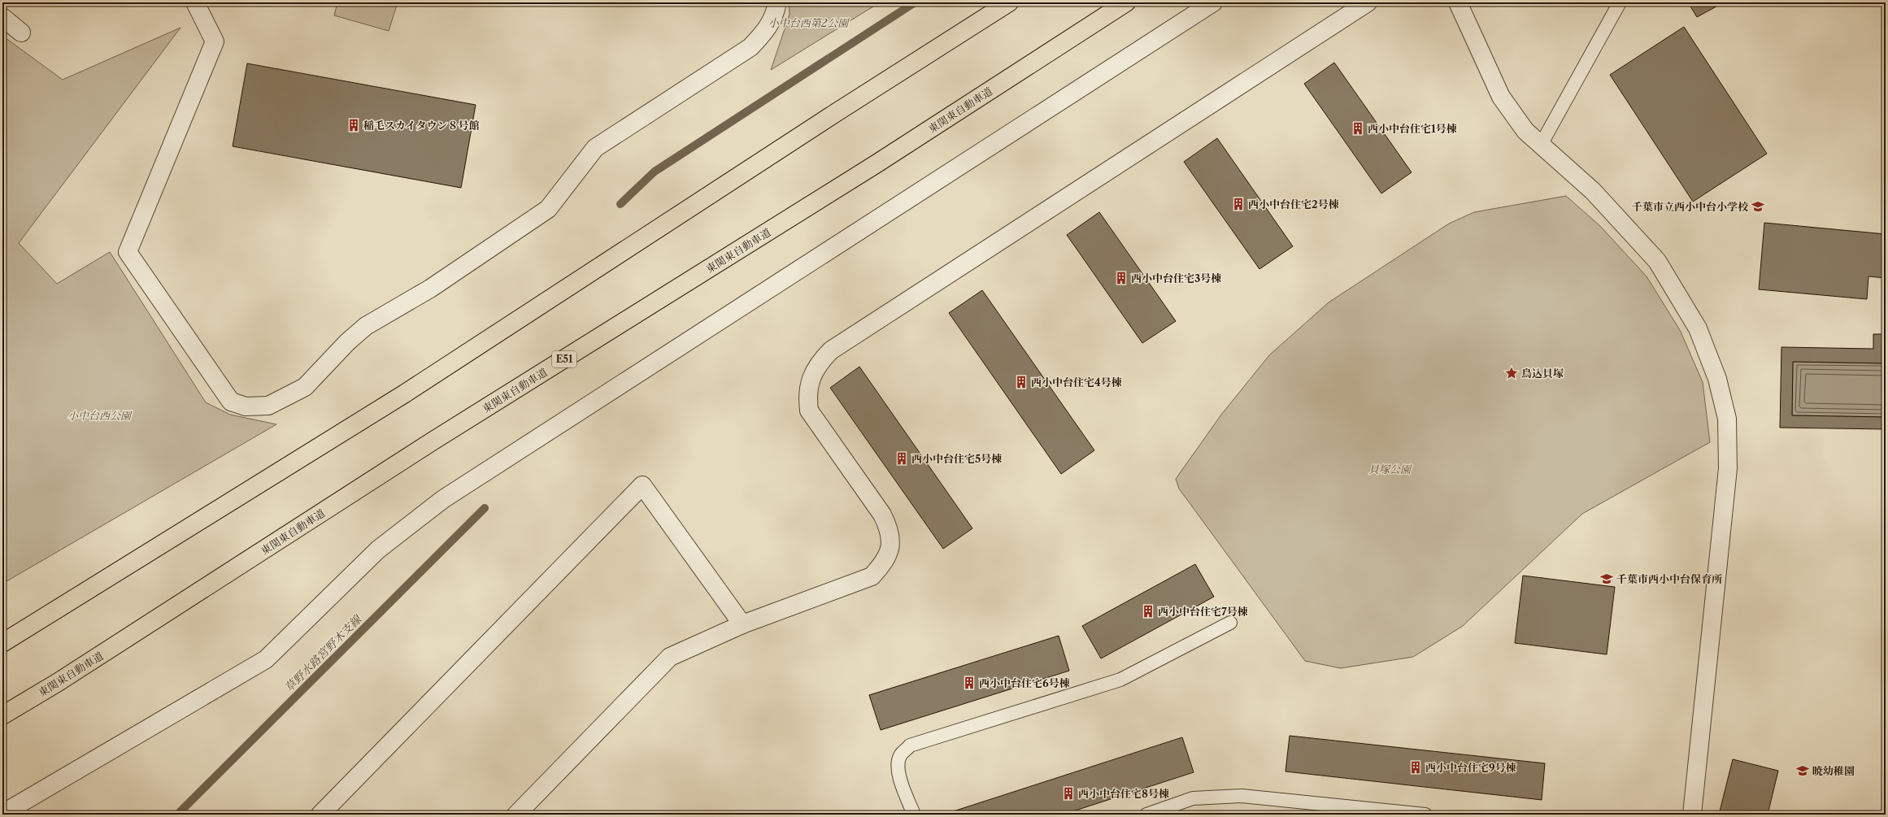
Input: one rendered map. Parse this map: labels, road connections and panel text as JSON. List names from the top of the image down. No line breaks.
{"streets":{"highway":["東関東自動車道","E51"]},"water":["草野水路宮野木支線"],"parks":["小中台西第2公園","小中台西公園","貝塚公園"],"places":{"building":["稲毛スカイタウン８号館","西小中台住宅1号棟","西小中台住宅2号棟","西小中台住宅3号棟","西小中台住宅4号棟","西小中台住宅5号棟","西小中台住宅7号棟","西小中台住宅6号棟","西小中台住宅9号棟","西小中台住宅8号棟"],"school or university":["千葉市立西小中台小学校","千葉市西小中台保育所","暁幼稚園"],"place":["鳥込貝塚"]}}
